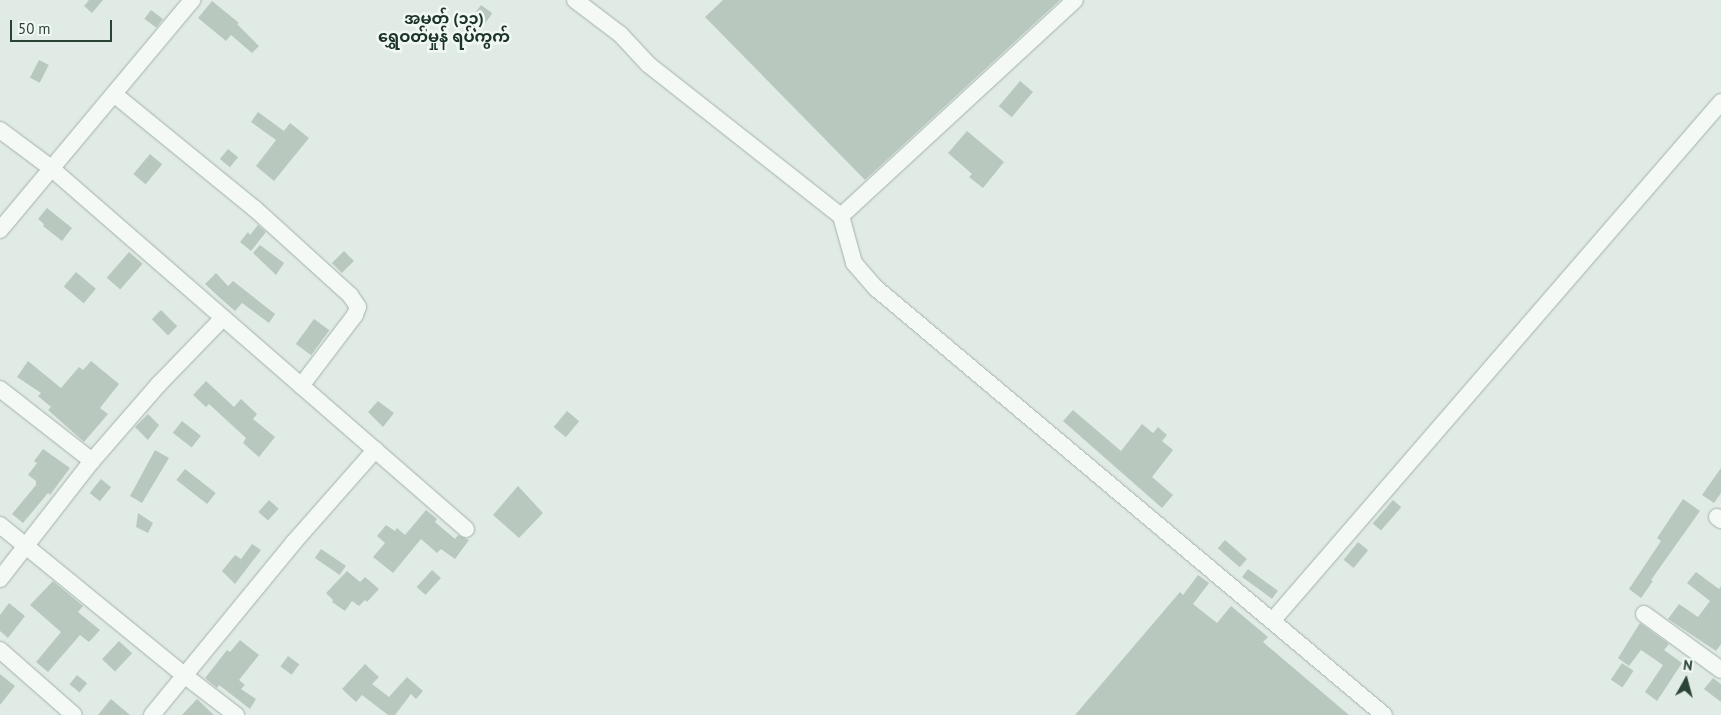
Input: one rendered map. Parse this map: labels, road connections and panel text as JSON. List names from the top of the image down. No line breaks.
{"districts":["အမှတ် (၁၃) ရွှေဝတ်မှုန် ရပ်ကွက်"],"scale_bar":"50 m","north":"top"}
